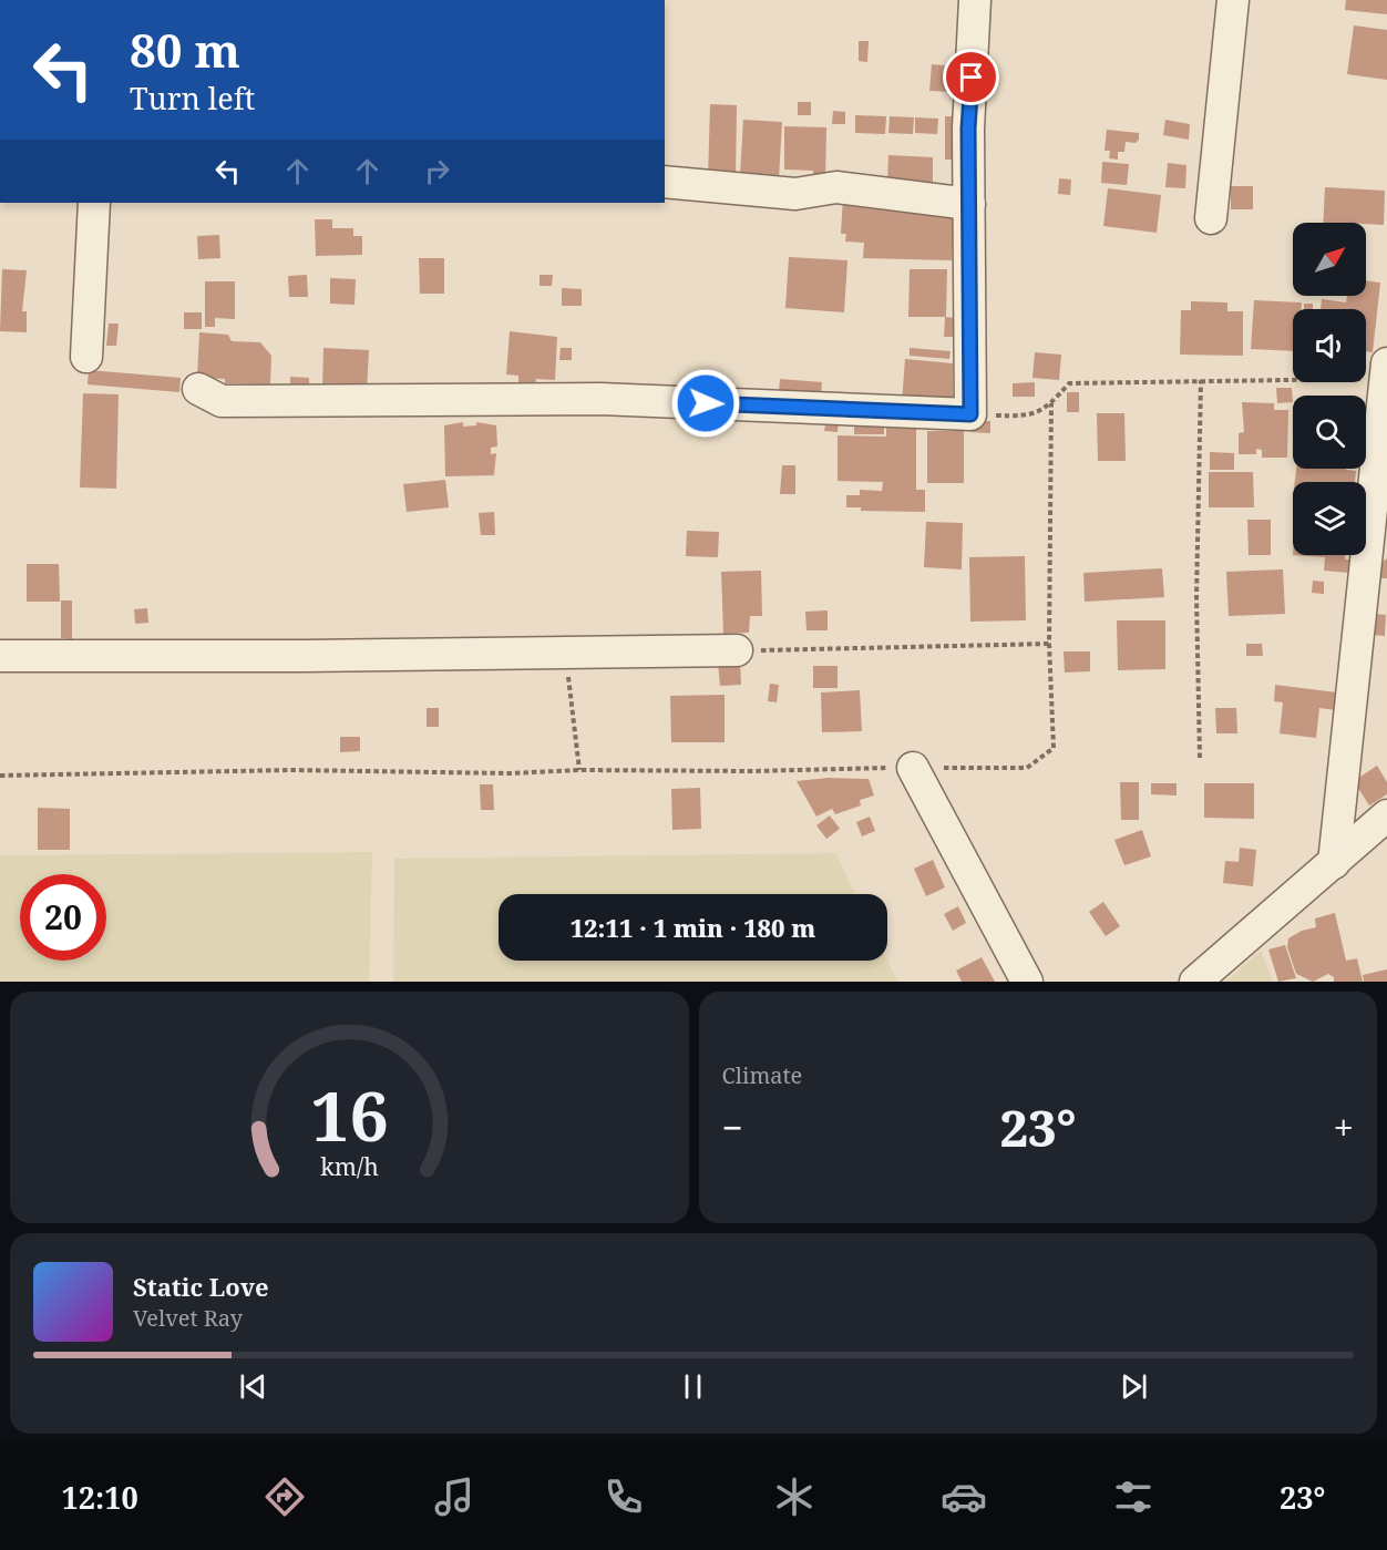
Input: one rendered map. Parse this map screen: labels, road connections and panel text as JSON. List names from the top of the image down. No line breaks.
{"north":"top right","page":{"turn":["80 m","Turn left"],"limit":"20","trip":"12:11 · 1 min · 180 m","tile":"Climate","heat":["−","23°","+"],"song":["Static Love","Velvet Ray"],"tabs":["12:10","23°"],"gauge":["16","km/h"]}}
